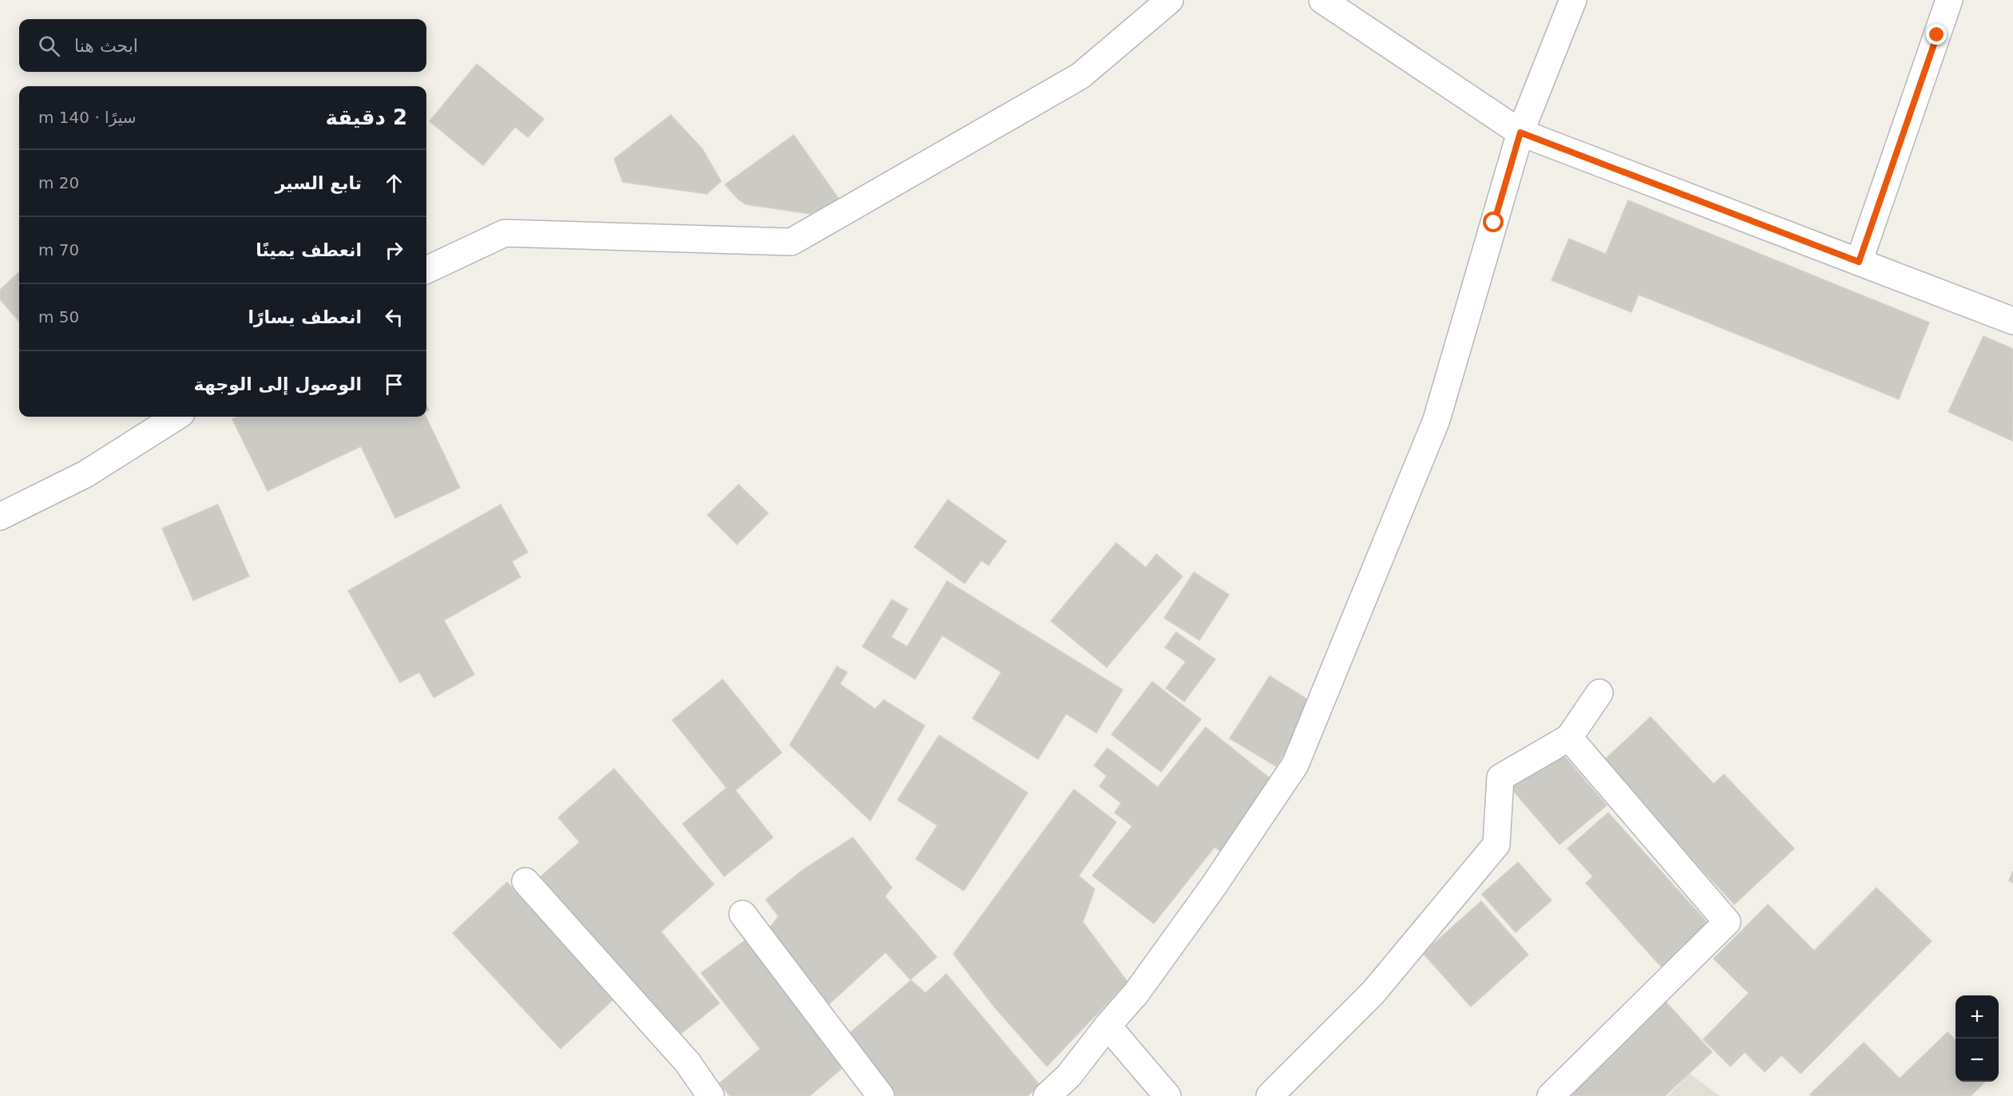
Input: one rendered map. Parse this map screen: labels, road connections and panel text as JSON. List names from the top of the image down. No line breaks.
{"page":{"search":"ابحث هنا","heading":["2 دقيقة","سيرًا · 140 m"],"list":[["تابع السير","20 m"],["انعطف يمينًا","70 m"],["انعطف يسارًا","50 m"],"الوصول إلى الوجهة"],"map_buttons":["+","−"]}}
